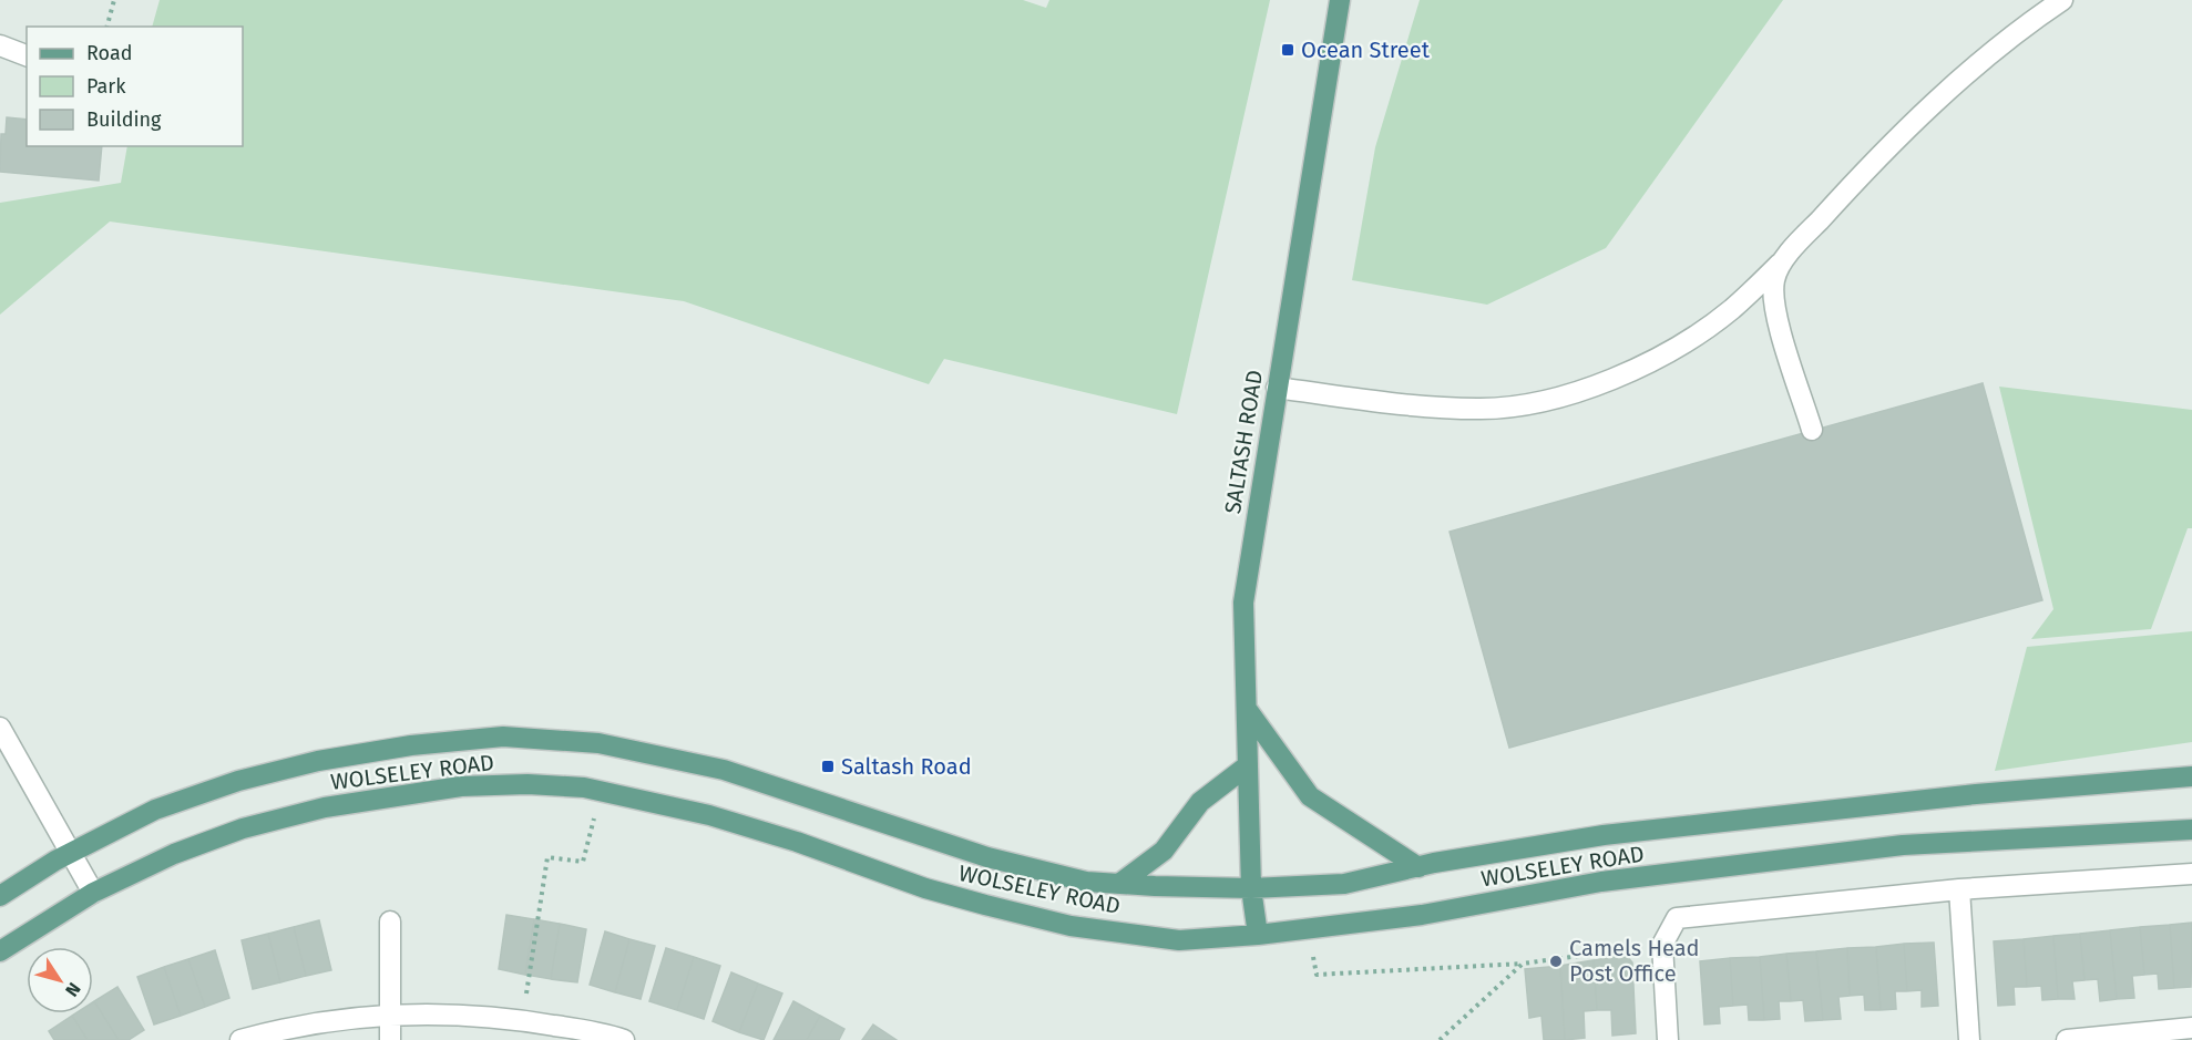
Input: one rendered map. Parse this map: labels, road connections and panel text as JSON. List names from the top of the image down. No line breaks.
{"streets":{"main road":["SALTASH ROAD","WOLSELEY ROAD"]},"crossings":[["SALTASH ROAD","WOLSELEY ROAD"]],"places":{"transit":["Ocean Street","Saltash Road"],"other":["Camels Head Post Office"]},"legend":["Road","Park","Building"],"north":"bottom right"}
